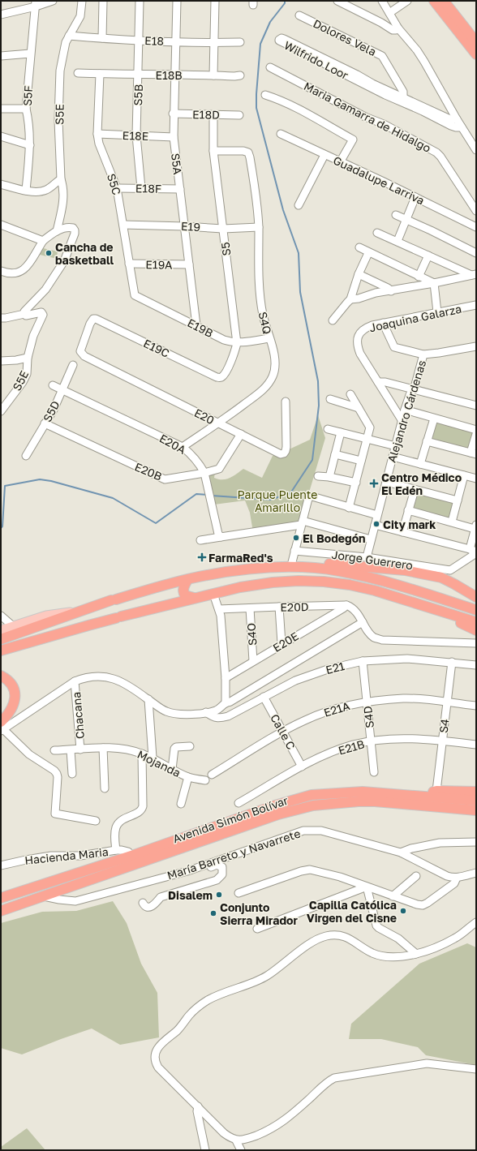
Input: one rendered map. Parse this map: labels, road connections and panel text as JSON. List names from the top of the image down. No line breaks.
{"streets":{"highway":["Avenida Simón Bolívar"],"street":["Dolores Vela","E18","Wilfrido Loor","E18B","S5B","S5F","S5E","E18D","Maria Gamarra de Hidalgo","E18E","S5A","Guadalupe Larriva","S5C","E18F","E19","S5","E19A","Joaquina Galarza","S4Q","E19B","E19C","S5D","Alejandro Cárdenas","E20","E20A","E20B","Jorge Guerrero","E20D","S4O","E20E","E21","E21A","Chacana","S4D","S4","Calle C","E21B","Mojanda","María Barreto y Navarrete","Hacienda Maria"]},"crossings":[["Dolores Vela","Wilfrido Loor"],["E18","S5B"],["E18","S5E"],["E18","S5A"],["E18B","S5B"],["E18B","S5A"],["E18B","S5C"],["S5B","E18E"],["S5B","E18F"],["E18D","S5A"],["E18D","S5"],["E18E","S5A"],["E18E","S5C"],["S5A","E18F"],["S5A","E19"],["S5A","E19A"],["S5A","E19B"],["S5C","E18F"],["S5C","E19"],["S5C","E19A"],["S5C","E19B"],["E19","S5"],["E19","S4Q"],["S5","S4Q"],["S5","E19B"],["S5","E19C"],["Joaquina Galarza","Alejandro Cárdenas"],["S4Q","E19B"],["S4Q","E20"],["S4Q","E20A"],["E19C","E20"],["S5D","E20A"],["S5D","E20B"],["Alejandro Cárdenas","Jorge Guerrero"],["E20","E20B"],["E20A","E20B"],["E20D","S4O"],["E20D","E20E"],["S4O","E20E"],["E21","S4D"],["E21","S4"],["E21","Calle C"],["E21A","S4D"],["E21A","S4"],["E21A","Calle C"],["Chacana","Mojanda"],["S4D","E21B"],["S4","E21B"],["Calle C","E21B"],["Avenida Simón Bolívar","María Barreto y Navarrete"],["Avenida Simón Bolívar","Hacienda Maria"]],"parks":["Parque Puente Amarillo"],"places":{"other":["Cancha de basketball","City mark","El Bodegón","Disalem","Capilla Católica Virgen del Cisne","Conjunto Sierra Mirador"],"health":["Centro Médico El Edén","FarmaRed's"]}}
